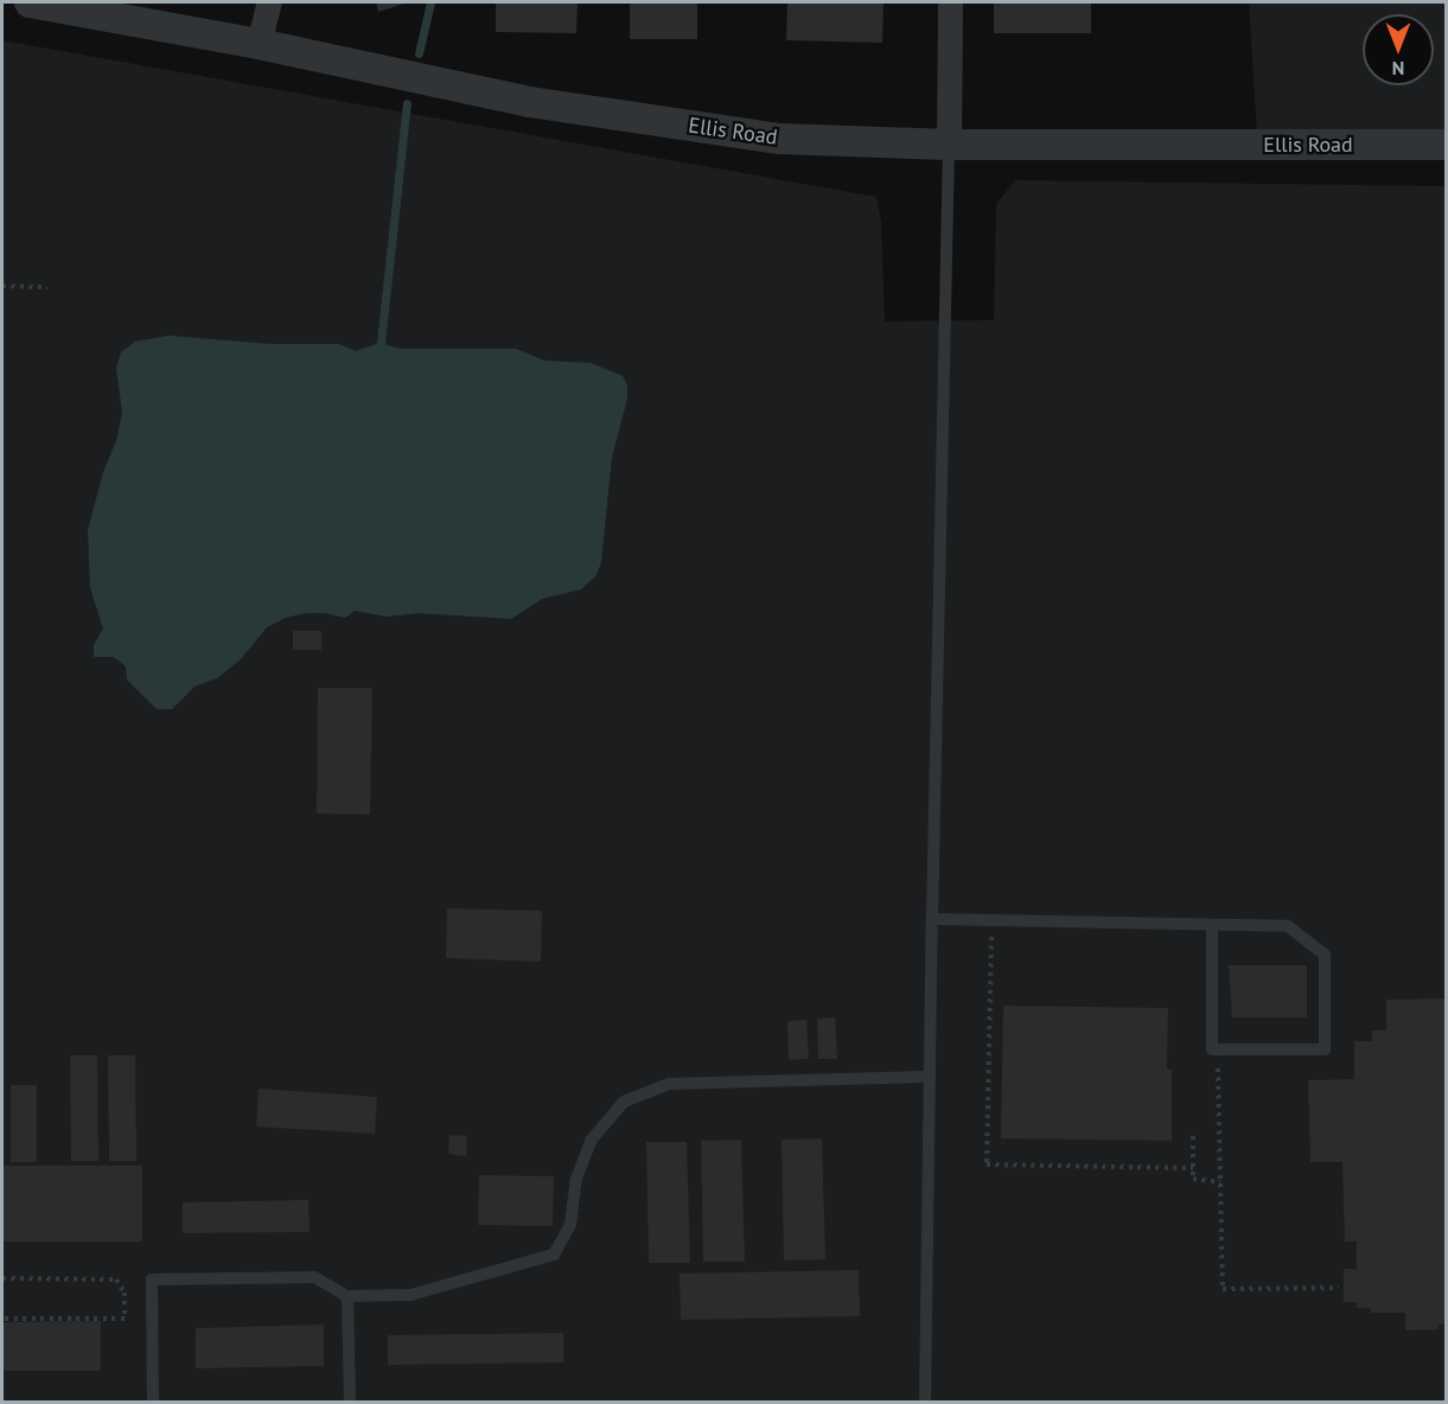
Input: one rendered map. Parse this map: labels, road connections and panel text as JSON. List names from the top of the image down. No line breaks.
{"streets":{"street":["Ellis Road"]},"north":"bottom"}
